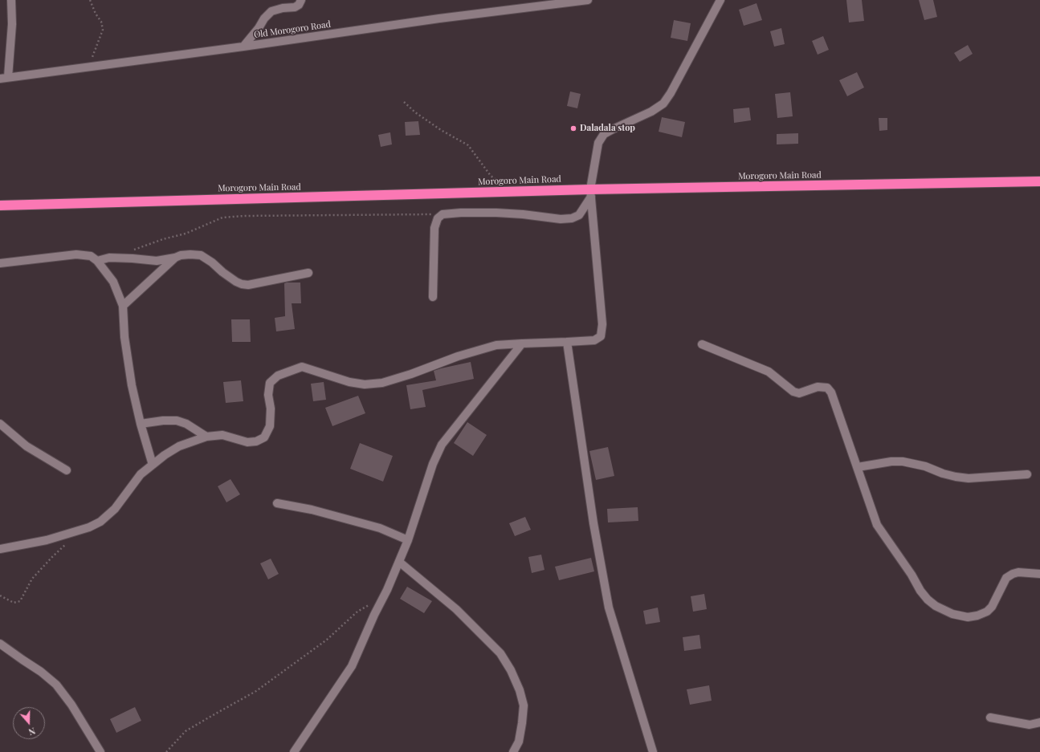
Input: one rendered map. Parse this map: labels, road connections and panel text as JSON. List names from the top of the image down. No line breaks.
{"streets":{"highway":["Morogoro Main Road"],"street":["Old Morogoro Road"]},"places":["Daladala stop"],"north":"bottom"}
